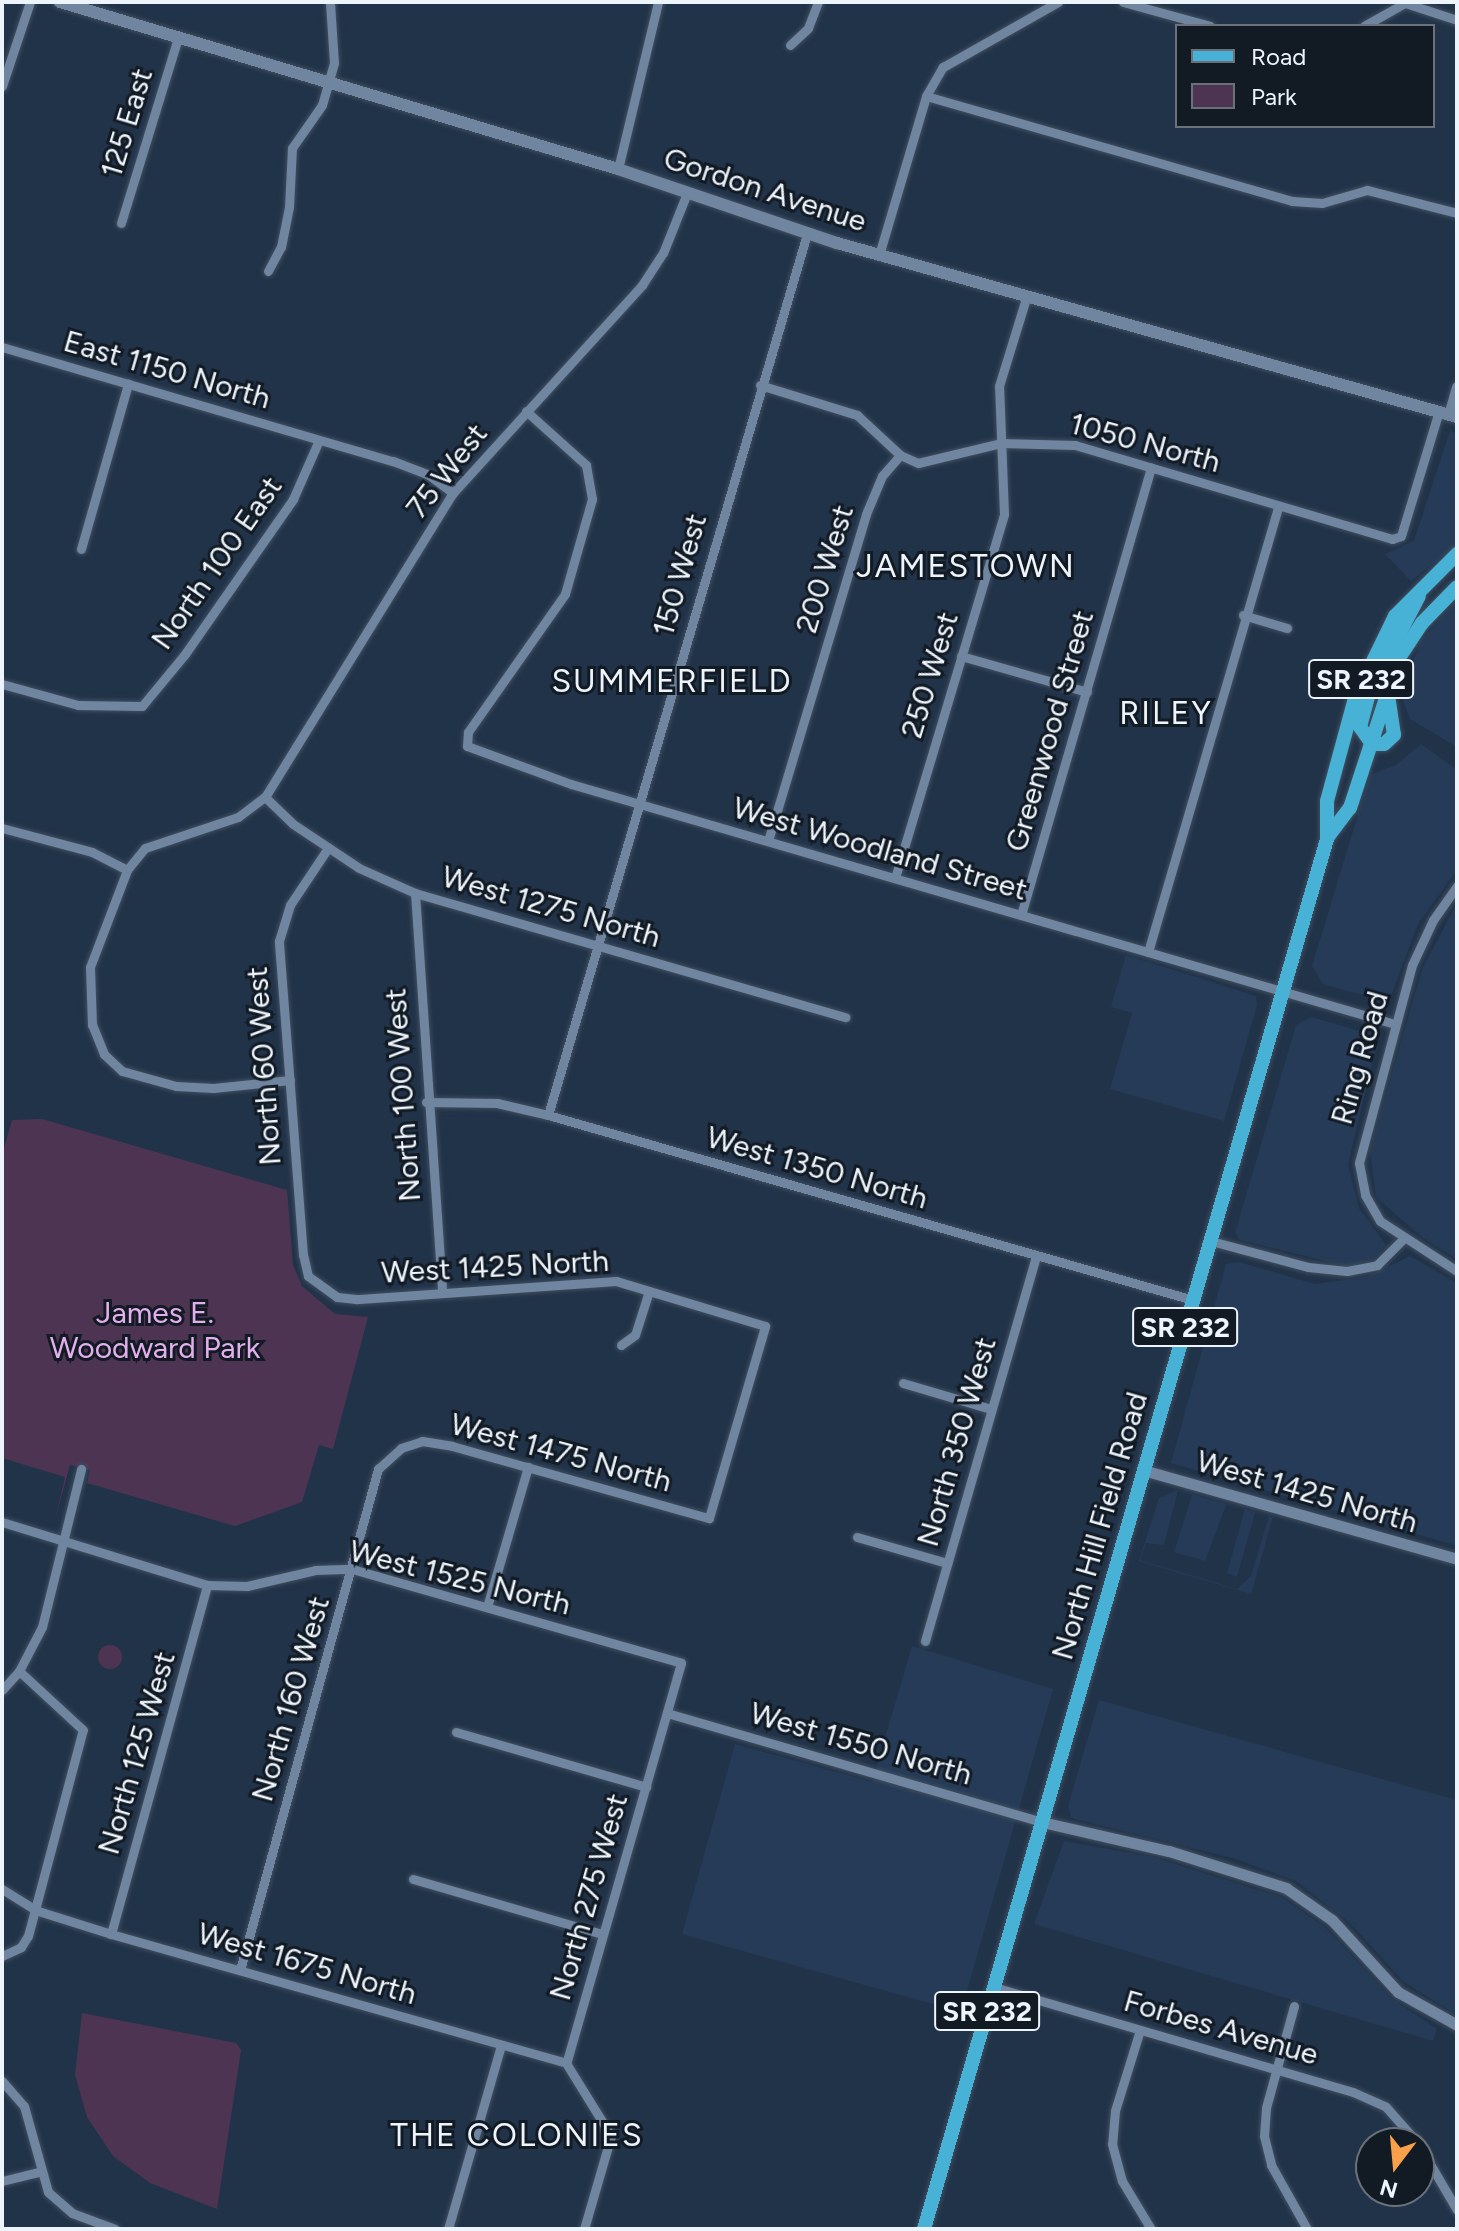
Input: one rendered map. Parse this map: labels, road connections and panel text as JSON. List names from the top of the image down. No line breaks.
{"streets":{"main road":["Gordon Avenue","SR 232","North Hill Field Road"],"street":["125 East","East 1150 North","1050 North","75 West","North 100 East","200 West","150 West","250 West","Greenwood Street","West Woodland Street","West 1275 North","Ring Road","North 60 West","North 100 West","West 1350 North","West 1425 North","North 350 West","West 1475 North","West 1525 North","North 160 West","West 1550 North","North 125 West","North 275 West","West 1675 North","Forbes Avenue"]},"crossings":[["125 East","Gordon Avenue"],["Gordon Avenue","1050 North"],["Gordon Avenue","75 West"],["Gordon Avenue","150 West"],["Gordon Avenue","250 West"],["East 1150 North","75 West"],["East 1150 North","North 100 East"],["1050 North","200 West"],["1050 North","250 West"],["1050 North","Greenwood Street"],["75 West","West Woodland Street"],["75 West","West 1275 North"],["200 West","West Woodland Street"],["150 West","West Woodland Street"],["150 West","West 1275 North"],["150 West","West 1350 North"],["250 West","West Woodland Street"],["SR 232","North Hill Field Road"],["Greenwood Street","West Woodland Street"],["West Woodland Street","Ring Road"],["West Woodland Street","North Hill Field Road"],["West 1275 North","North 60 West"],["West 1275 North","North 100 West"],["North 60 West","West 1425 North"],["North 100 West","West 1350 North"],["North 100 West","West 1425 North"],["West 1350 North","North 350 West"],["West 1350 North","North Hill Field Road"],["West 1425 North","West 1475 North"],["West 1425 North","North Hill Field Road"],["West 1475 North","North 160 West"],["North Hill Field Road","West 1550 North"],["North Hill Field Road","Forbes Avenue"],["West 1525 North","North 160 West"],["West 1525 North","North 125 West"],["West 1525 North","North 275 West"],["North 160 West","West 1675 North"],["West 1550 North","North 275 West"],["North 125 West","West 1675 North"],["North 275 West","West 1675 North"]],"districts":["JAMESTOWN","SUMMERFIELD","RILEY","THE COLONIES"],"parks":["James E. Woodward Park"],"legend":["Road","Park"],"north":"bottom"}
